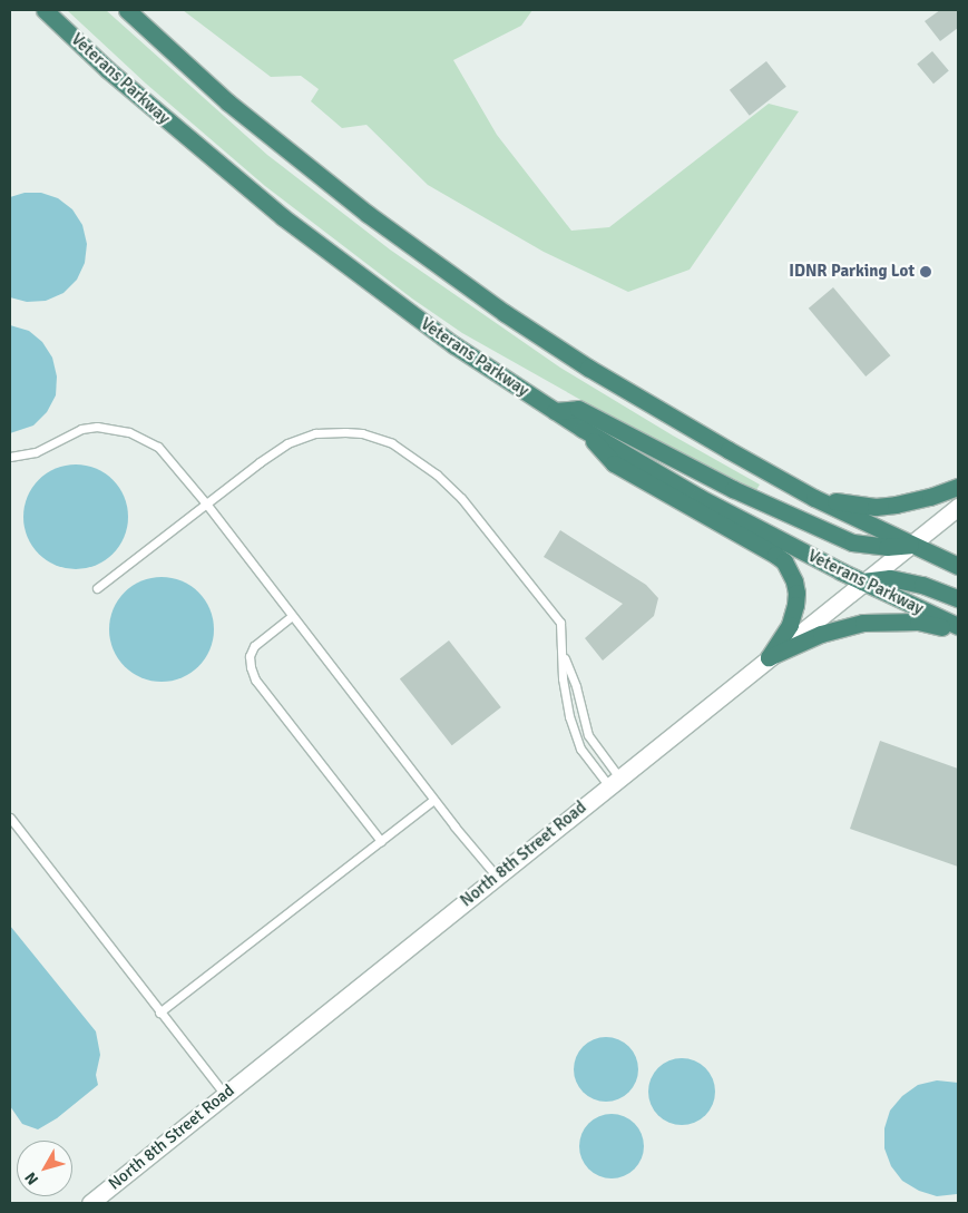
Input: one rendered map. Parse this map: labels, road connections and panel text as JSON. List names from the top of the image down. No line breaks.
{"streets":{"highway":["Veterans Parkway"],"street":["North 8th Street Road"]},"crossings":[["Veterans Parkway","North 8th Street Road"]],"places":["IDNR Parking Lot"],"north":"bottom left"}
